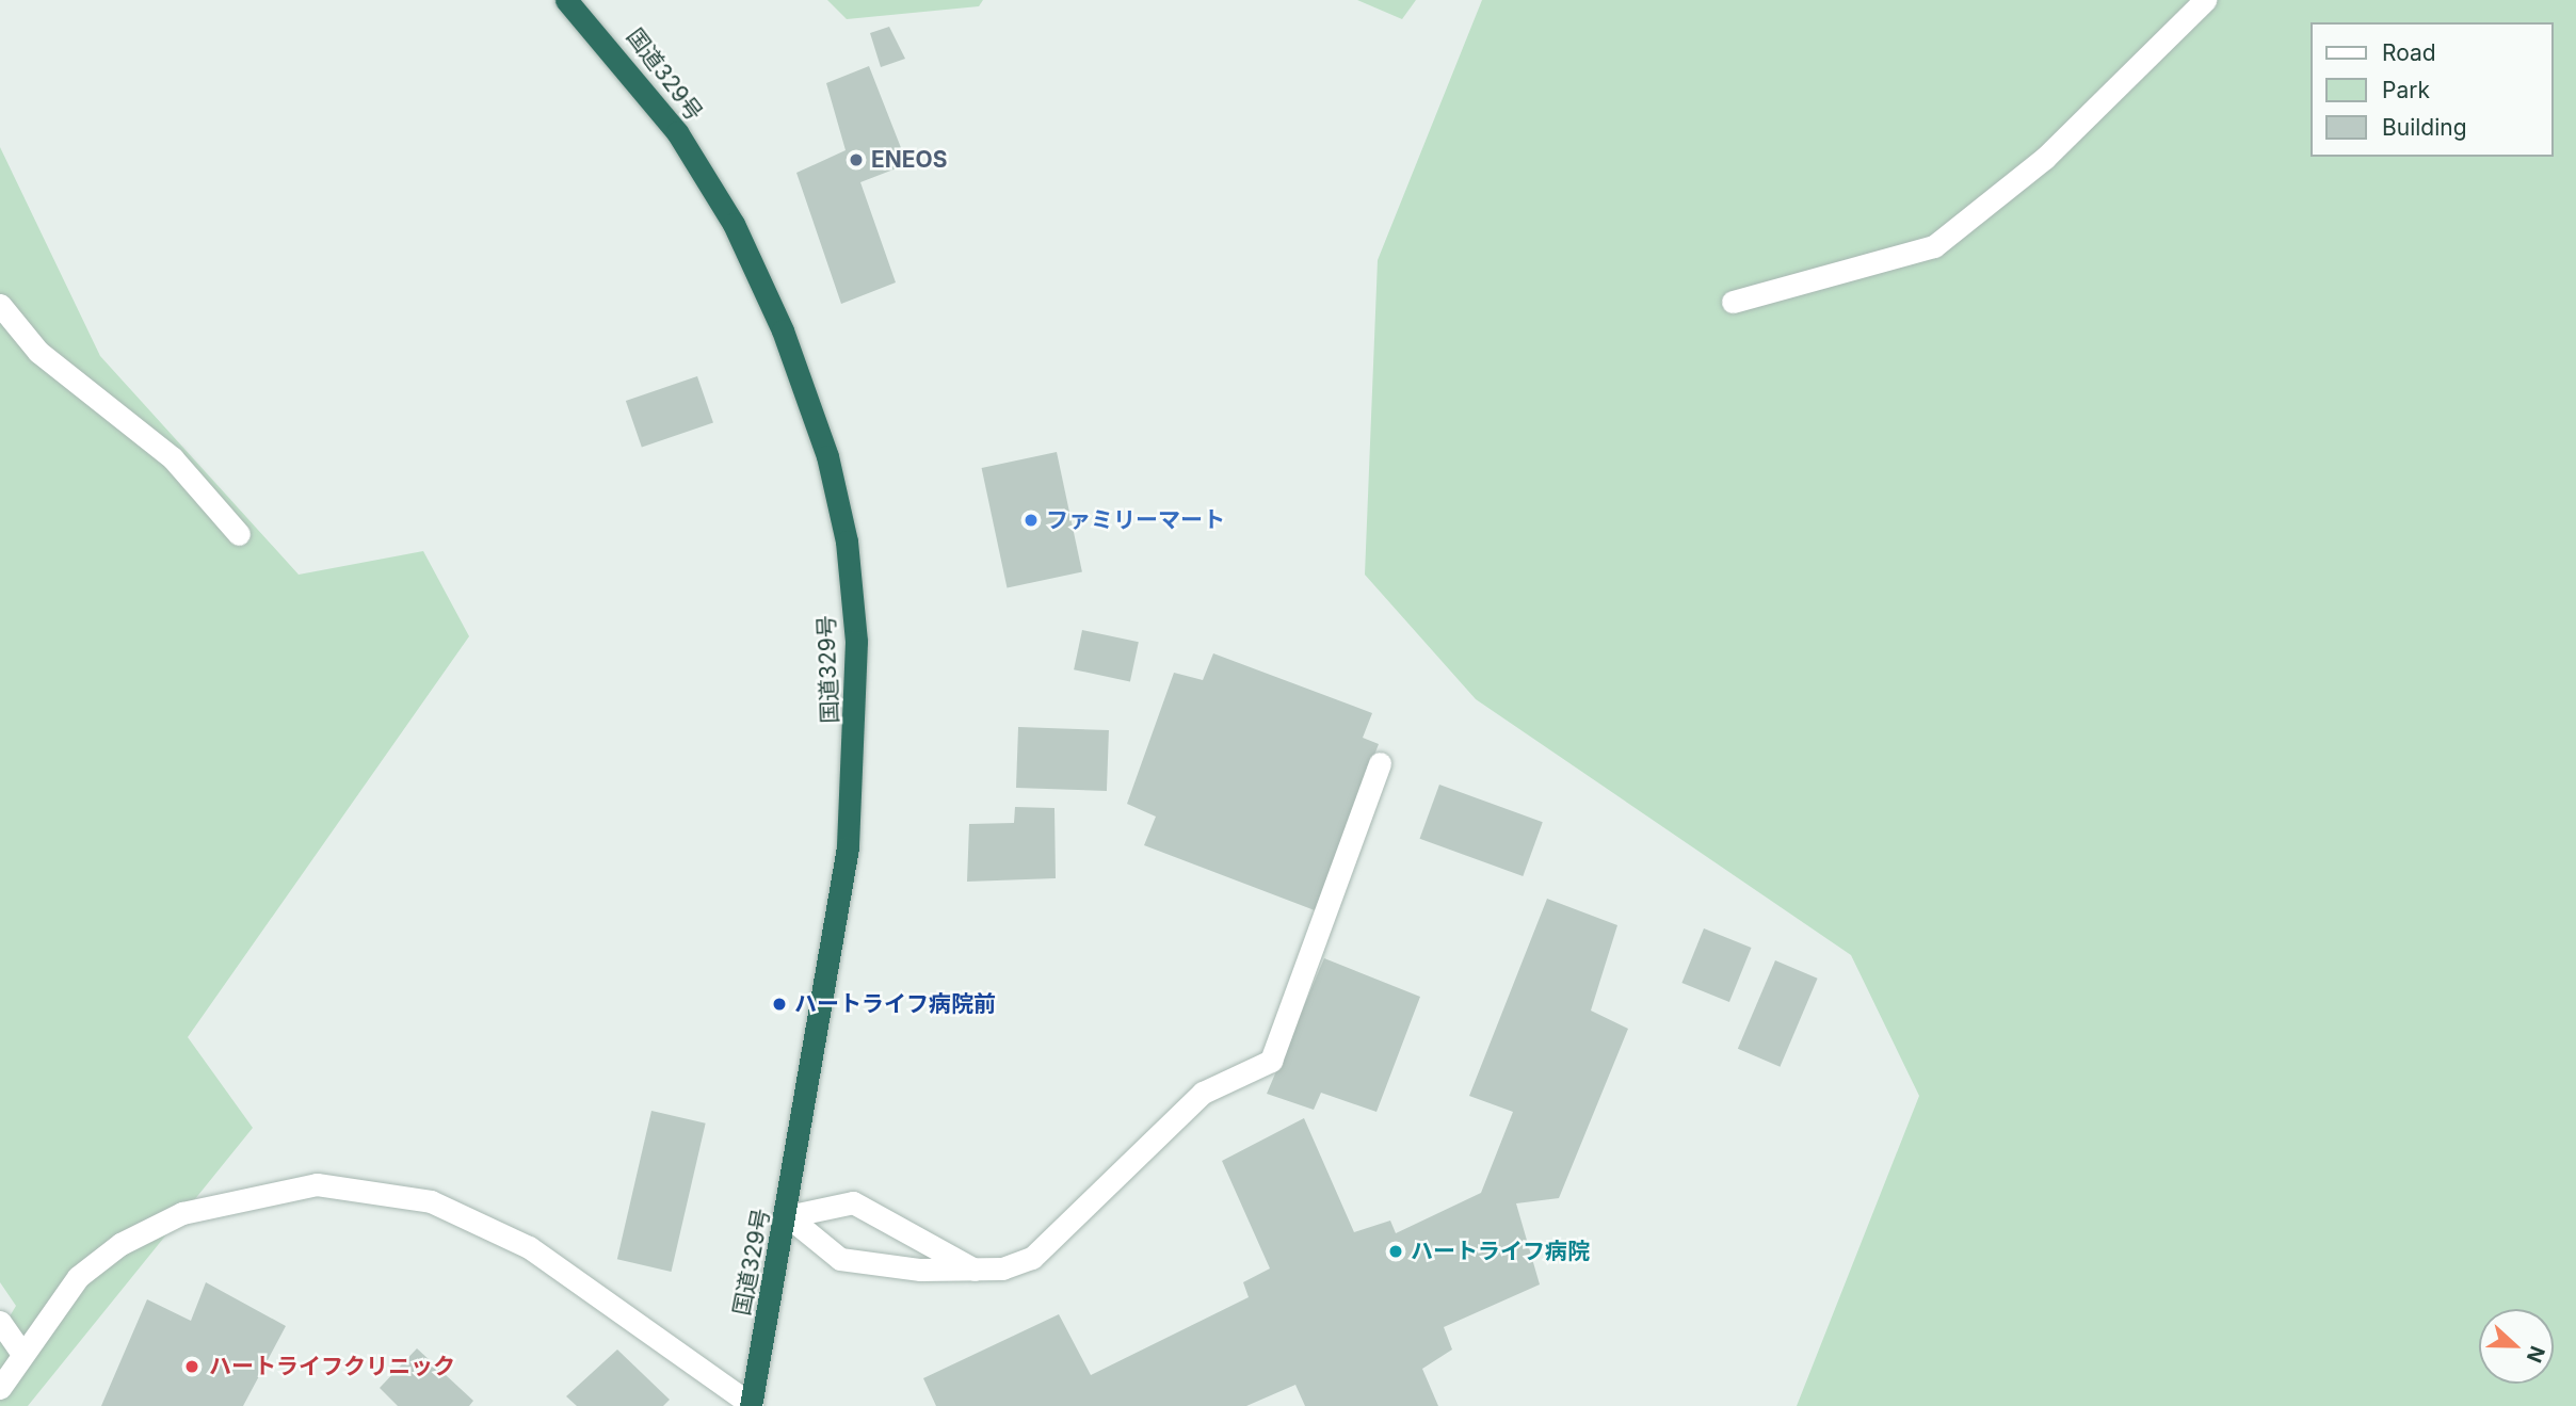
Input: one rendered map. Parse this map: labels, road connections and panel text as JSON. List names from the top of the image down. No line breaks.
{"streets":{"highway":["国道329号"]},"places":["ENEOS","ファミリーマート","ハートライフ病院前","ハートライフ病院","ハートライフクリニック"],"legend":["Road","Park","Building"],"north":"right"}
